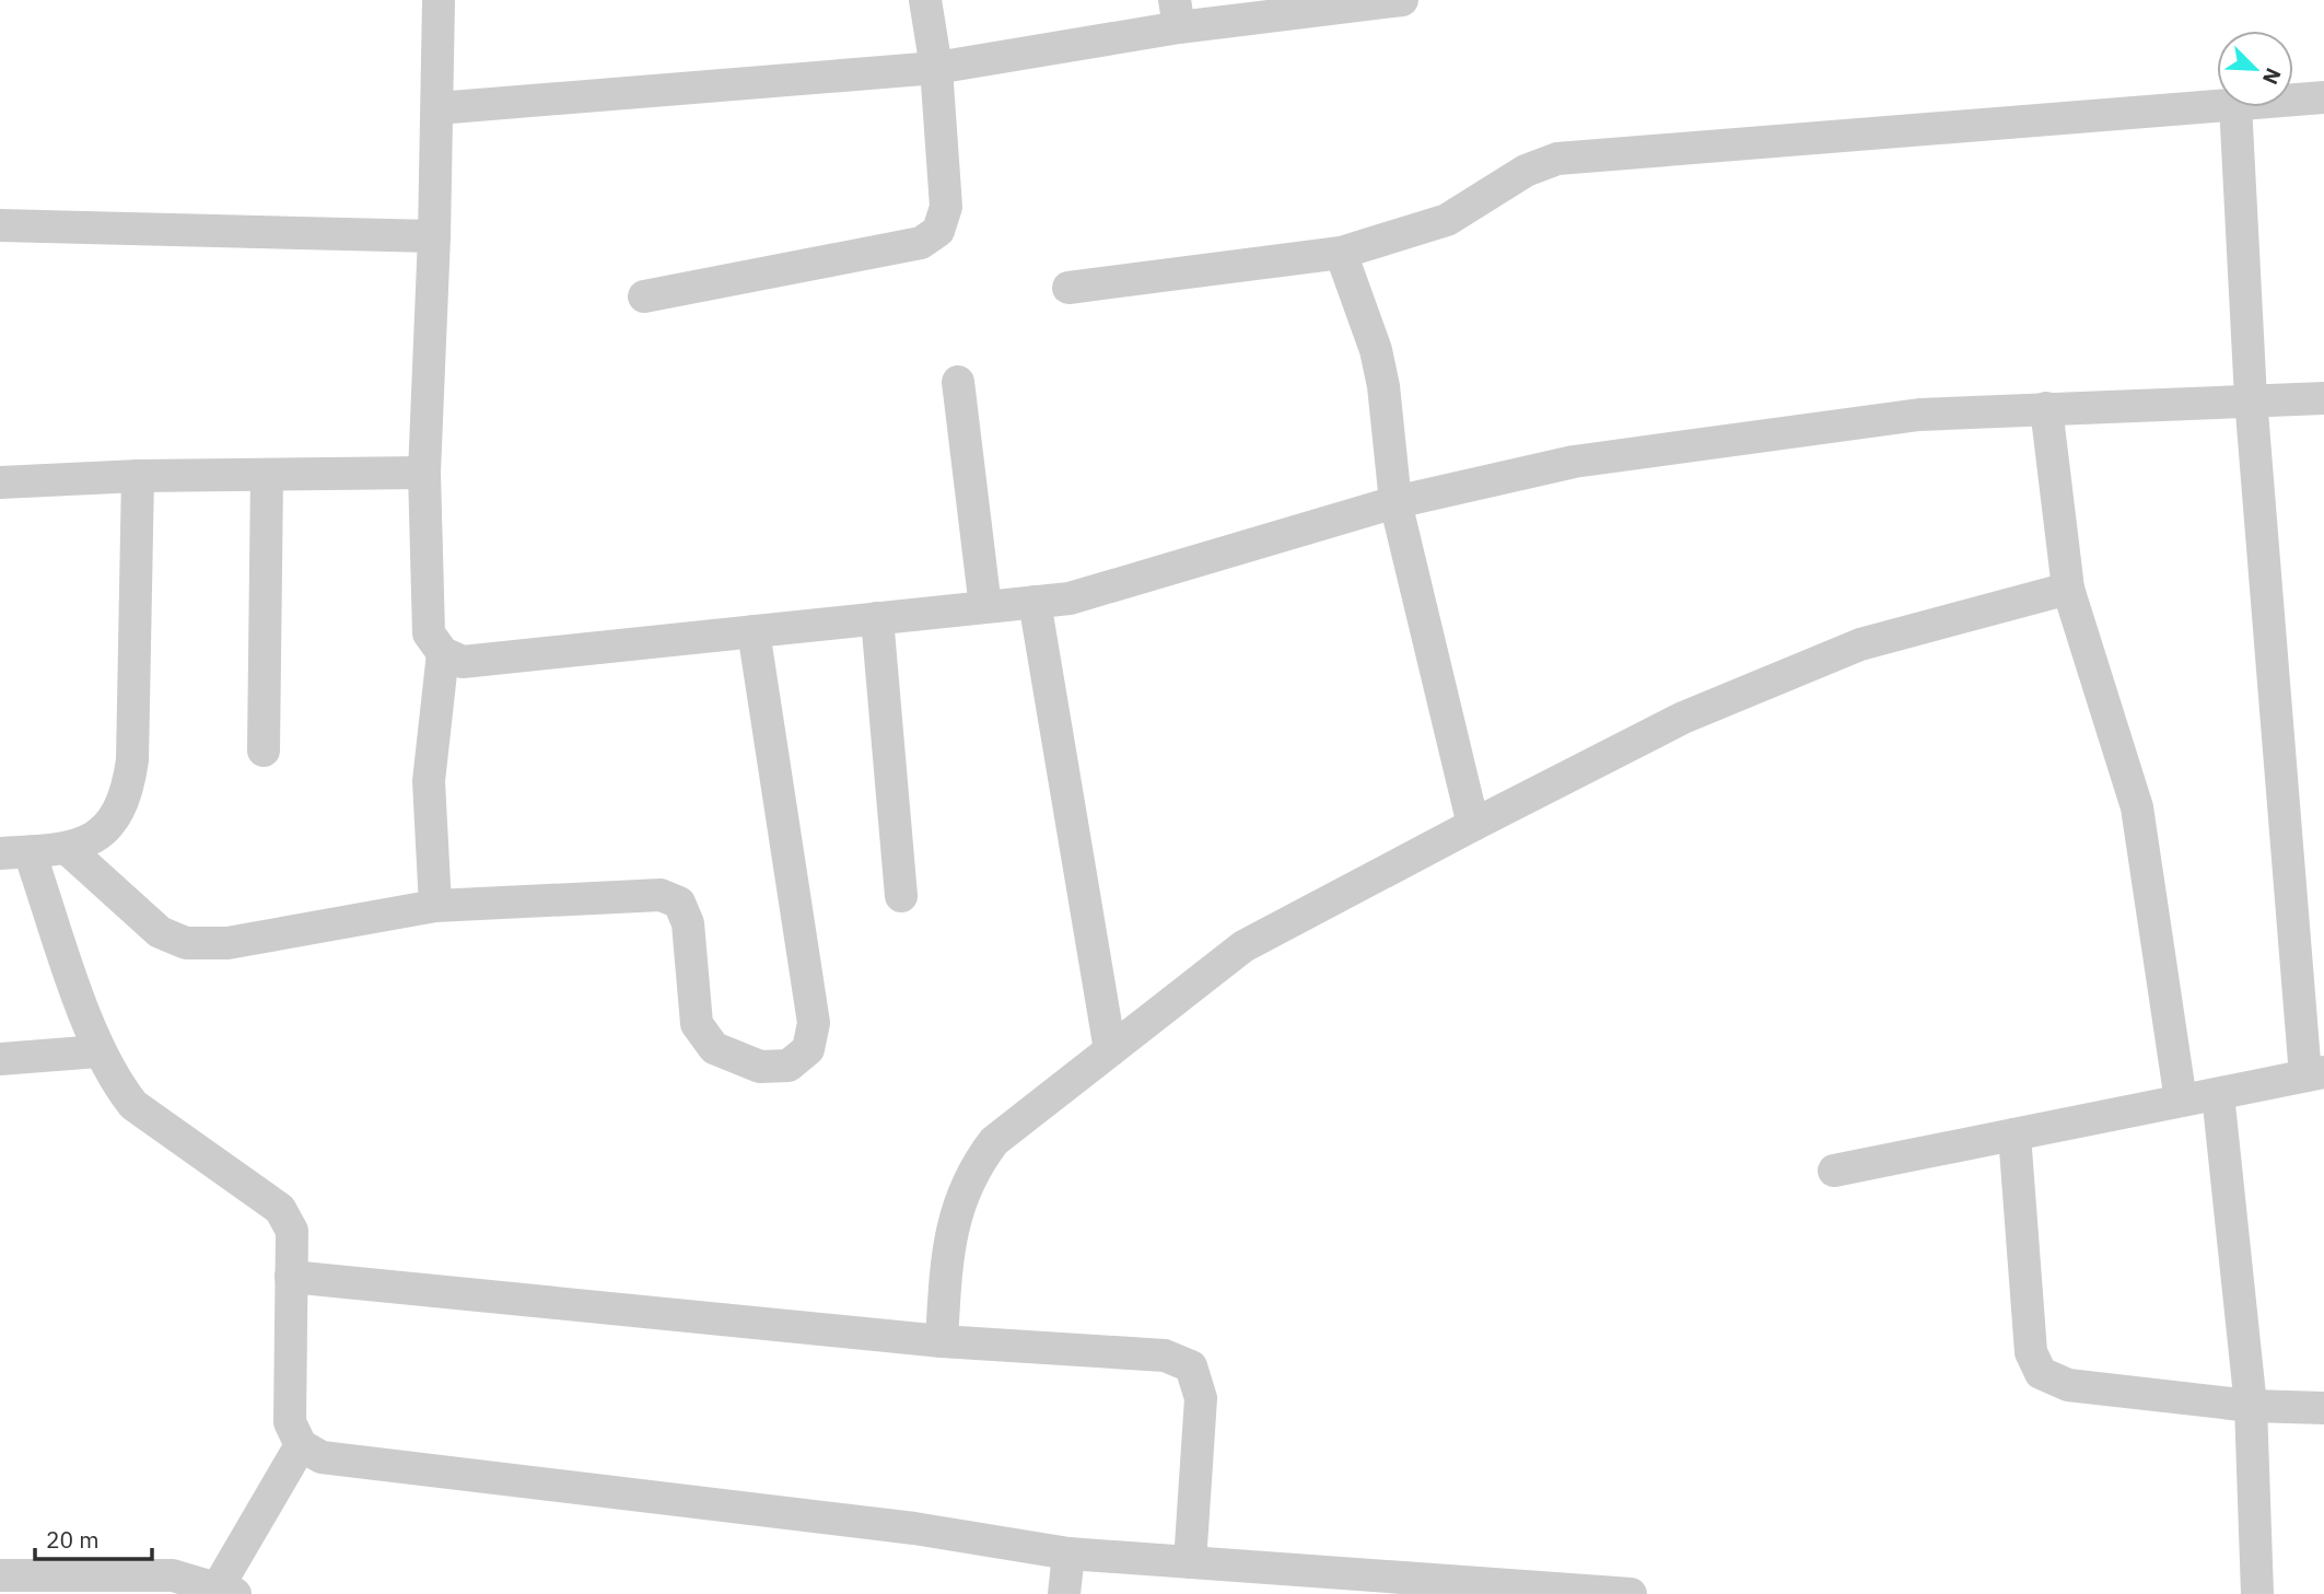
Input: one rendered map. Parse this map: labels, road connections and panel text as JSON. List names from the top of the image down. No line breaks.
{"scale_bar":"20 m","north":"bottom right"}
